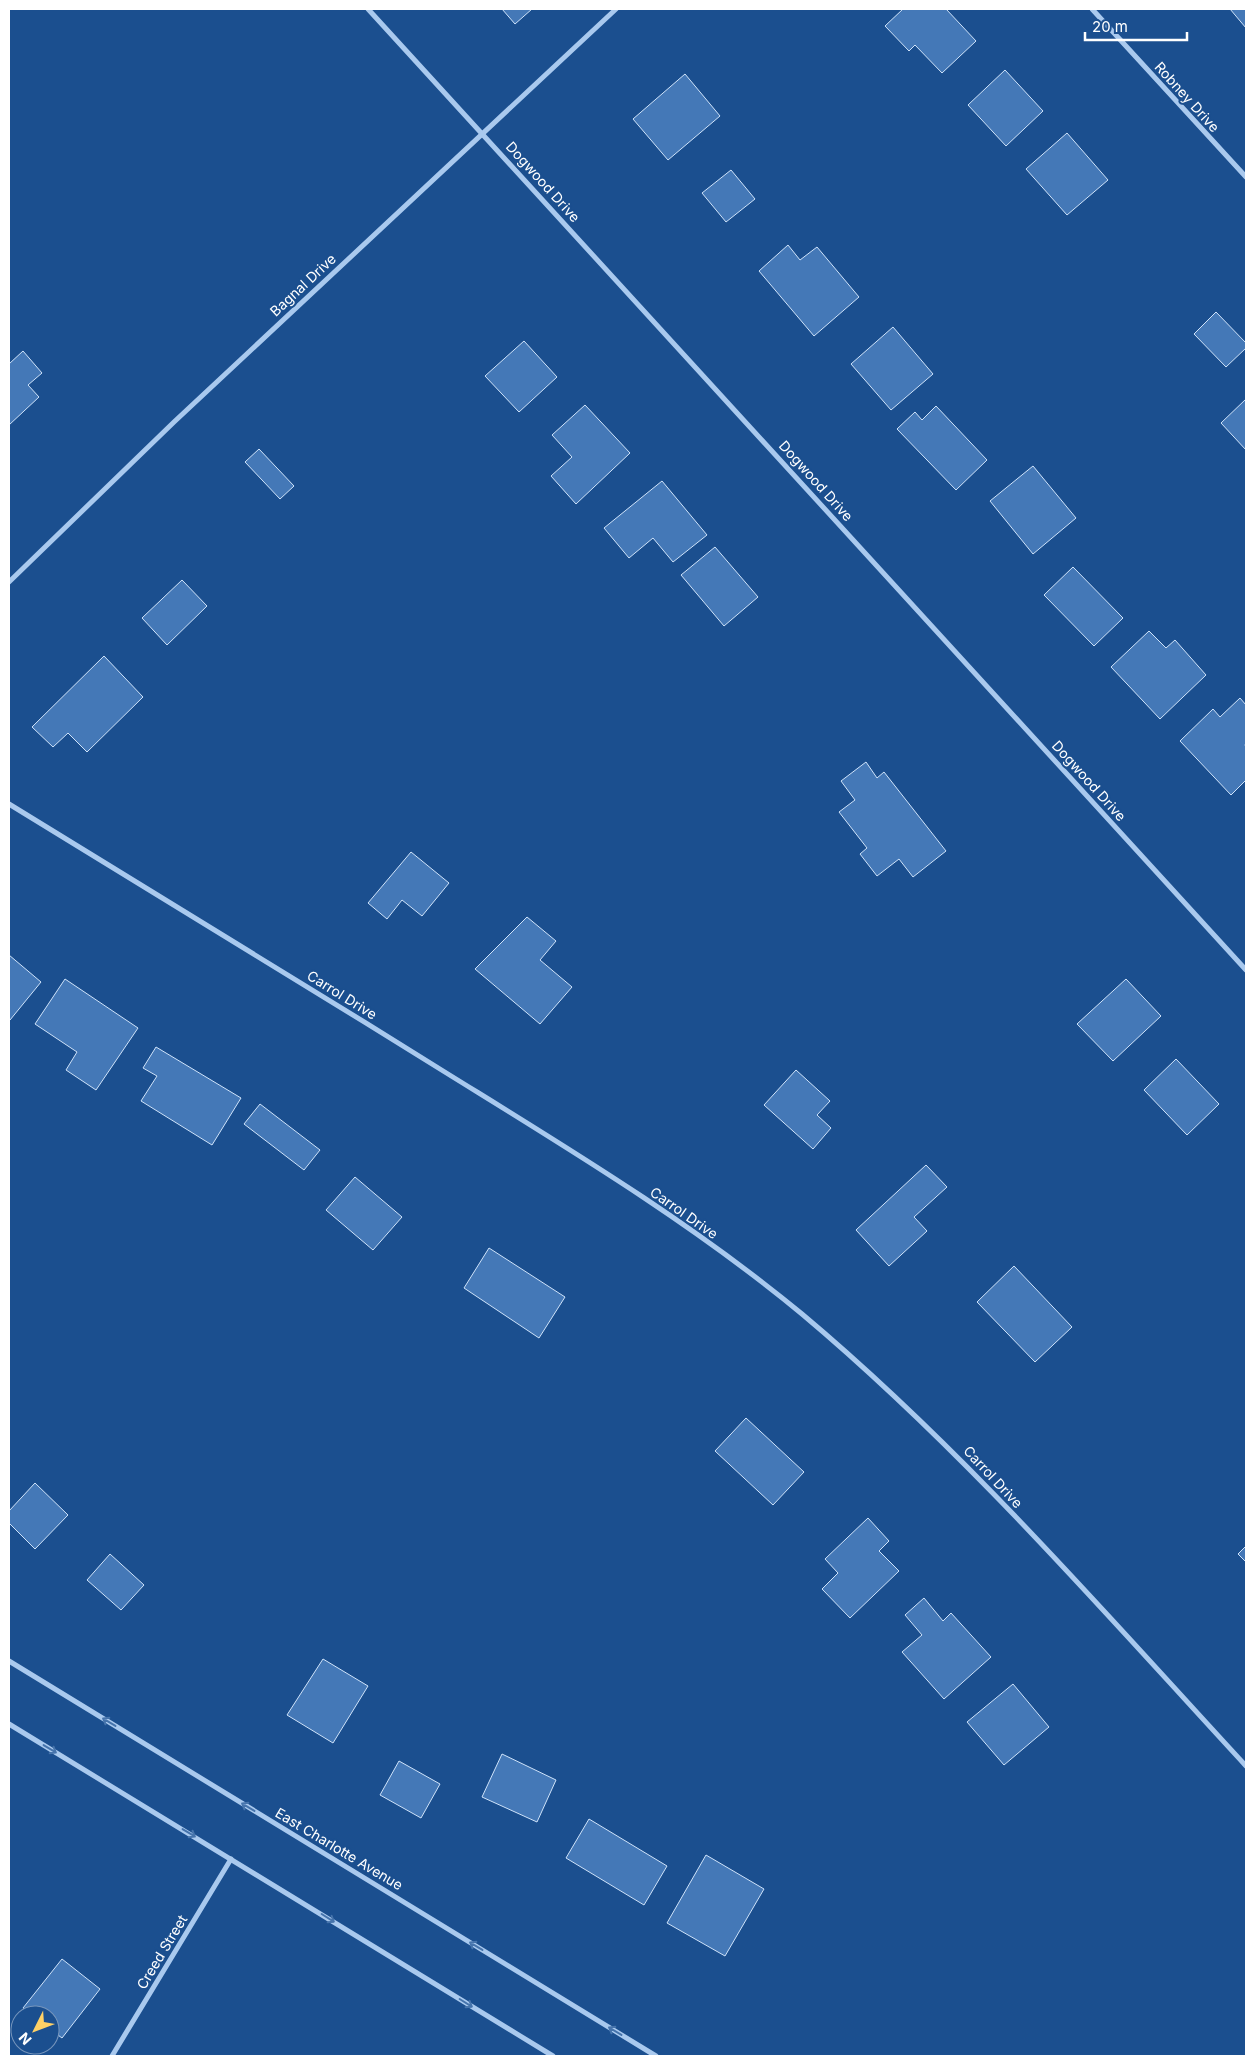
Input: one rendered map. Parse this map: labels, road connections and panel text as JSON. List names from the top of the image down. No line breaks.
{"streets":{"street":["Robney Drive","Dogwood Drive","Bagnal Drive","Carrol Drive","East Charlotte Avenue","Creed Street"]},"crossings":[["Dogwood Drive","Bagnal Drive"]],"one_way":["East Charlotte Avenue"],"scale_bar":"20 m","north":"bottom left"}
